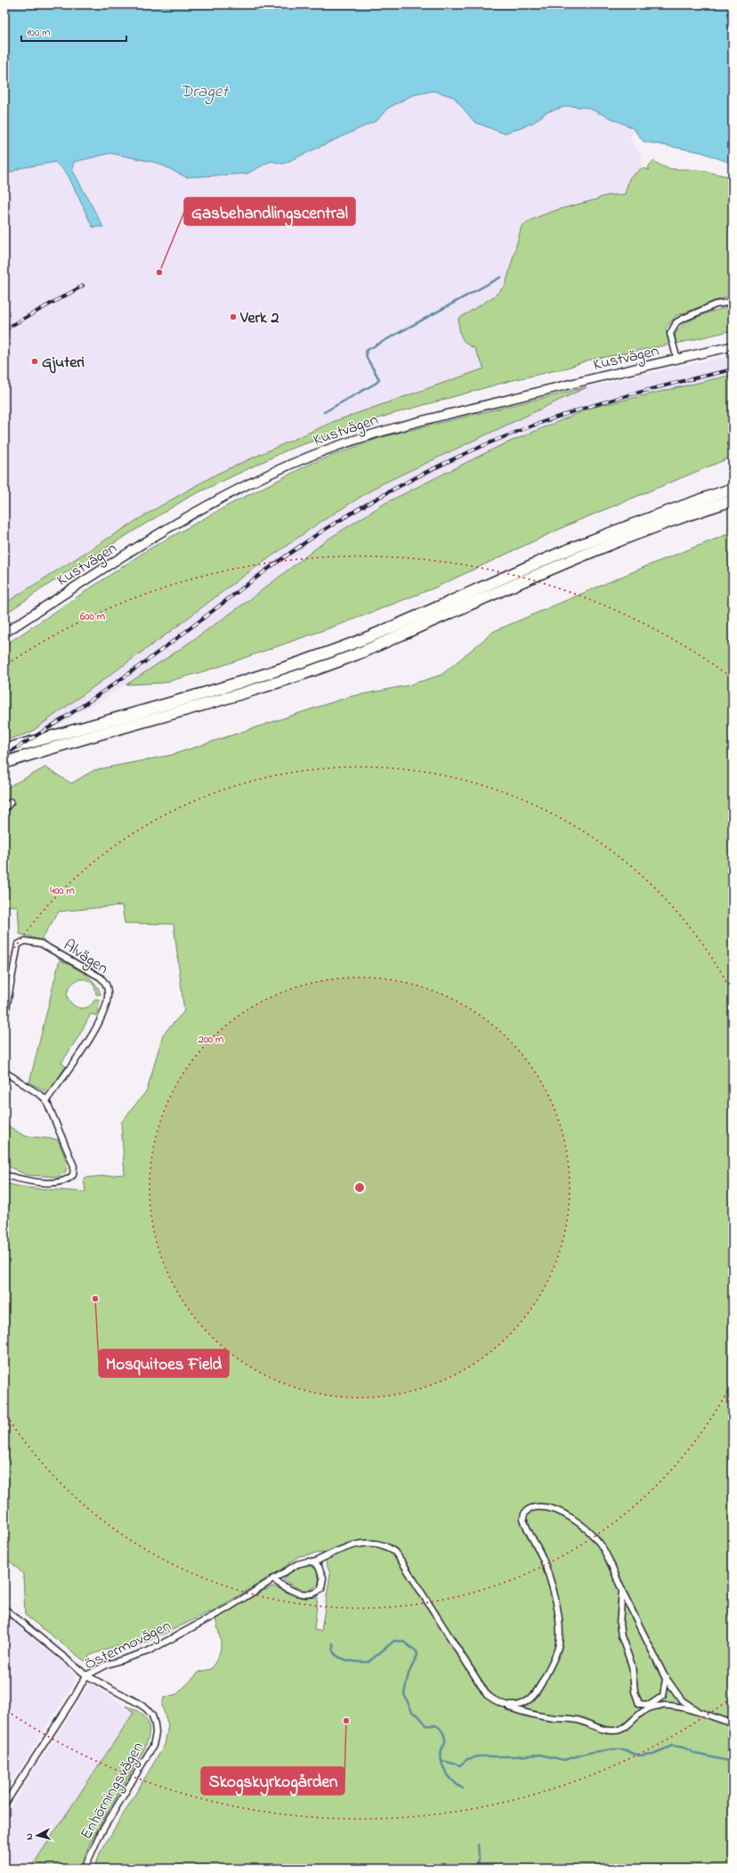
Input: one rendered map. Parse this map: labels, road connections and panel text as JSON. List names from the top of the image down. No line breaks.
{"streets":{"main road":["Kustvägen"],"street":["Alvägen","Östermovägen","Enhörningsvägen"]},"crossings":[["Östermovägen","Enhörningsvägen"]],"water":["Draget"],"places":["Gasbehandlingscentral","Verk 2","Gjuteri","Mosquitoes Field","Skogskyrkogården"],"scale_bar":"100 m","north":"left","rings":["600 m","400 m","200 m"]}
